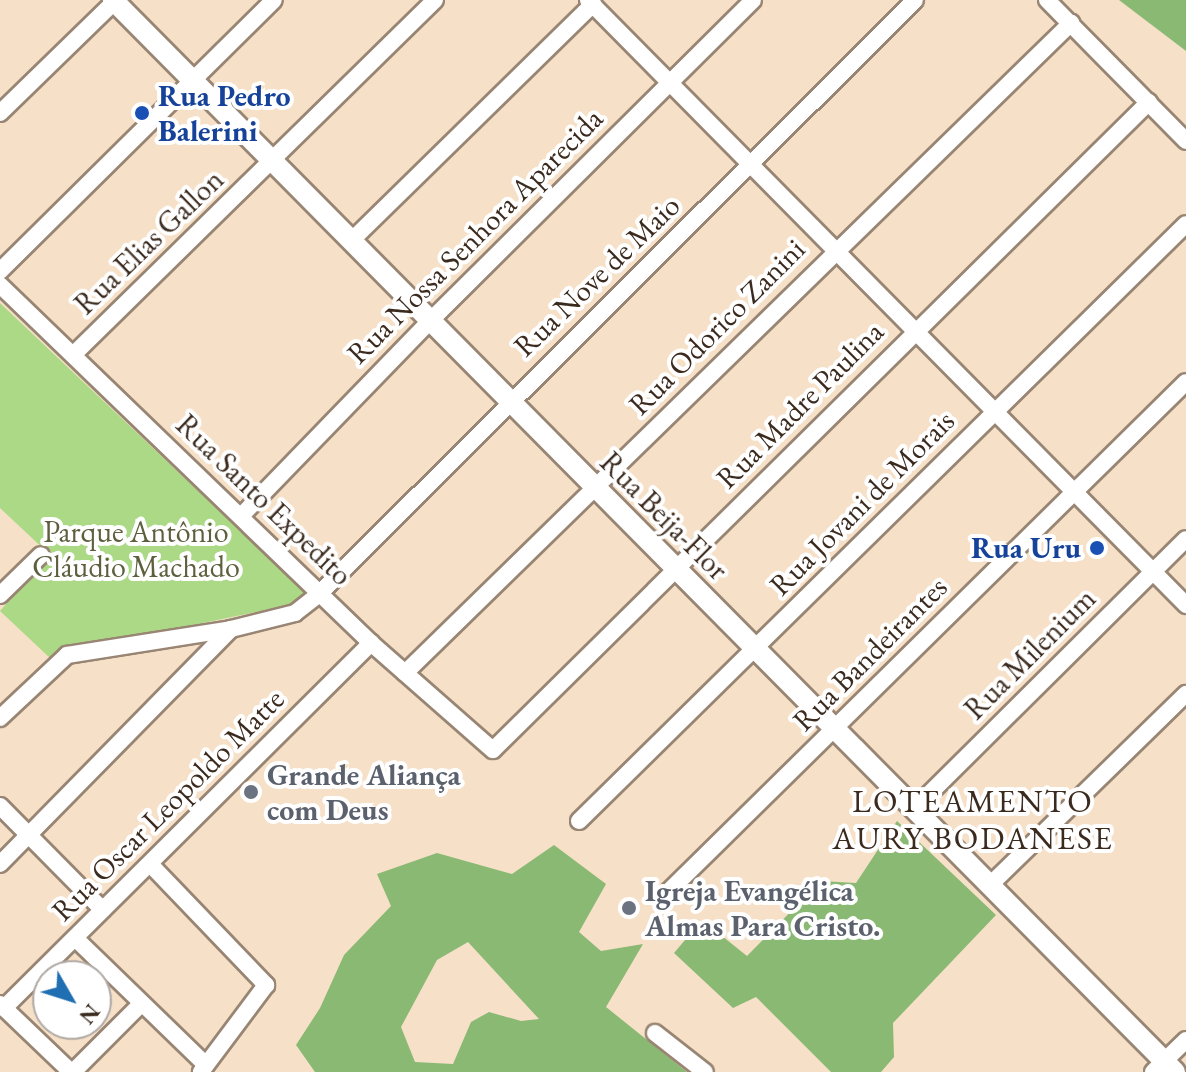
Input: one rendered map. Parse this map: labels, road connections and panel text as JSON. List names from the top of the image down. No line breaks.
{"streets":{"street":["Rua Nossa Senhora Aparecida","Rua Elias Gallon","Rua Nove de Maio","Rua Odorico Zanini","Rua Madre Paulina","Rua Santo Expedito","Rua Jovani de Morais","Rua Beija-Flor","Rua Bandeirantes","Rua Milenium","Rua Oscar Leopoldo Matte"]},"crossings":[["Rua Nossa Senhora Aparecida","Rua Santo Expedito"],["Rua Nossa Senhora Aparecida","Rua Beija-Flor"],["Rua Elias Gallon","Rua Santo Expedito"],["Rua Elias Gallon","Rua Beija-Flor"],["Rua Nove de Maio","Rua Santo Expedito"],["Rua Nove de Maio","Rua Beija-Flor"],["Rua Odorico Zanini","Rua Santo Expedito"],["Rua Odorico Zanini","Rua Beija-Flor"],["Rua Madre Paulina","Rua Santo Expedito"],["Rua Madre Paulina","Rua Beija-Flor"],["Rua Santo Expedito","Rua Oscar Leopoldo Matte"],["Rua Jovani de Morais","Rua Beija-Flor"],["Rua Beija-Flor","Rua Bandeirantes"],["Rua Beija-Flor","Rua Milenium"]],"districts":["LOTEAMENTO AURY BODANESE"],"parks":["Parque Antônio Cláudio Machado"],"places":["Rua Pedro Balerini","Rua Uru","Grande Aliança com Deus","Igreja Evangélica Almas Para Cristo."],"north":"bottom right"}
